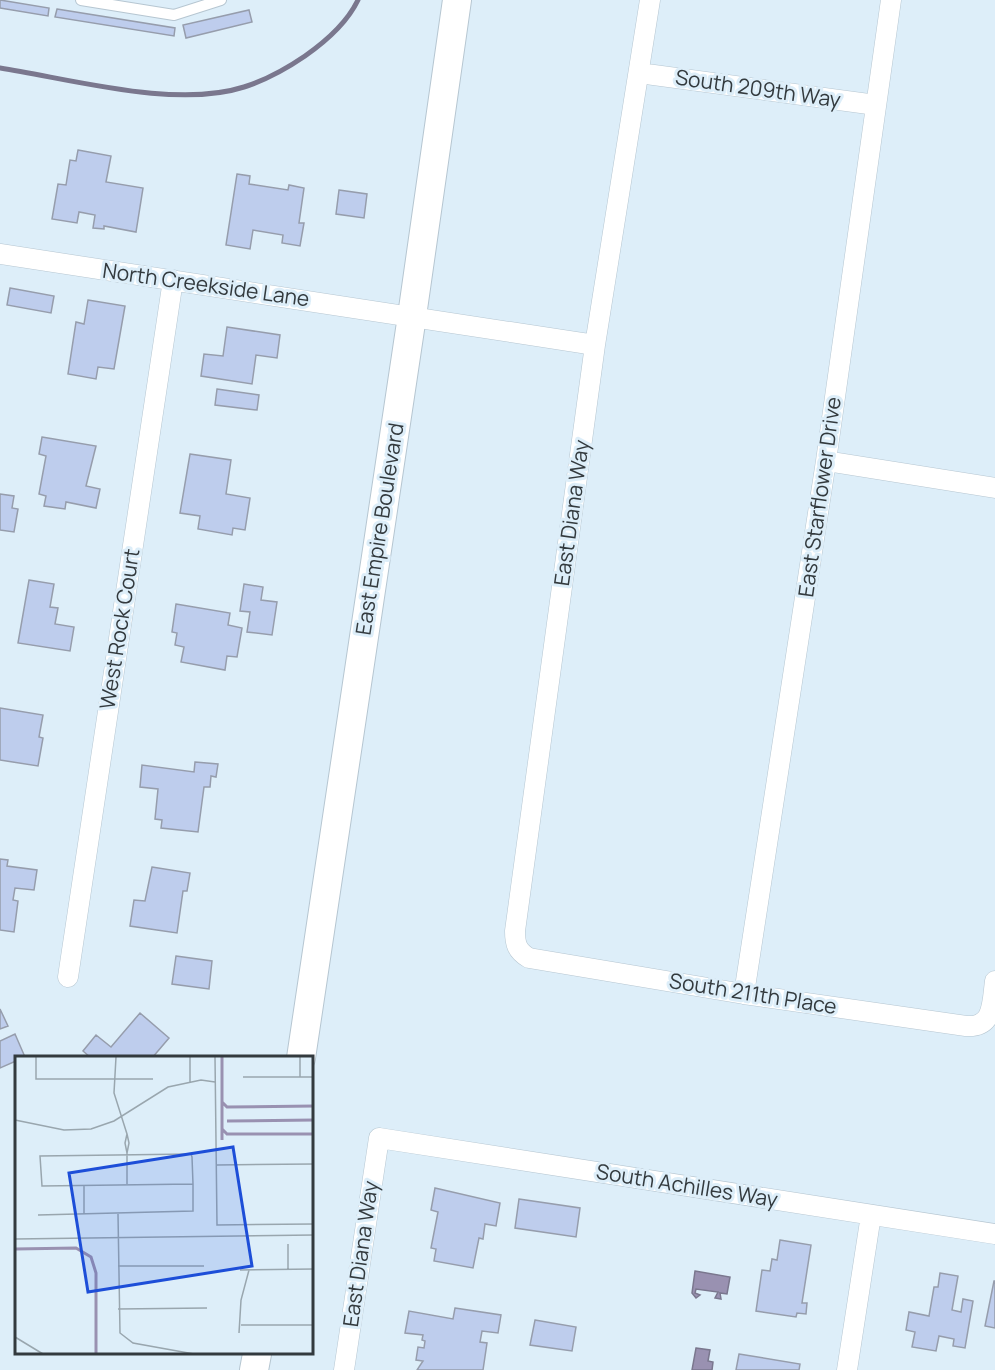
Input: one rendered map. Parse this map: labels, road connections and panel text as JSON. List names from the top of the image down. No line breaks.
{"streets":{"street":["South 209th Way","North Creekside Lane","East Starflower Drive","East Diana Way","East Empire Boulevard","West Rock Court","South 211th Place","South Achilles Way"]},"crossings":[["South 209th Way","East Starflower Drive"],["South 209th Way","East Diana Way"],["North Creekside Lane","East Diana Way"],["North Creekside Lane","East Empire Boulevard"],["North Creekside Lane","West Rock Court"],["East Starflower Drive","South 211th Place"],["East Diana Way","South 211th Place"],["East Diana Way","South Achilles Way"]]}
